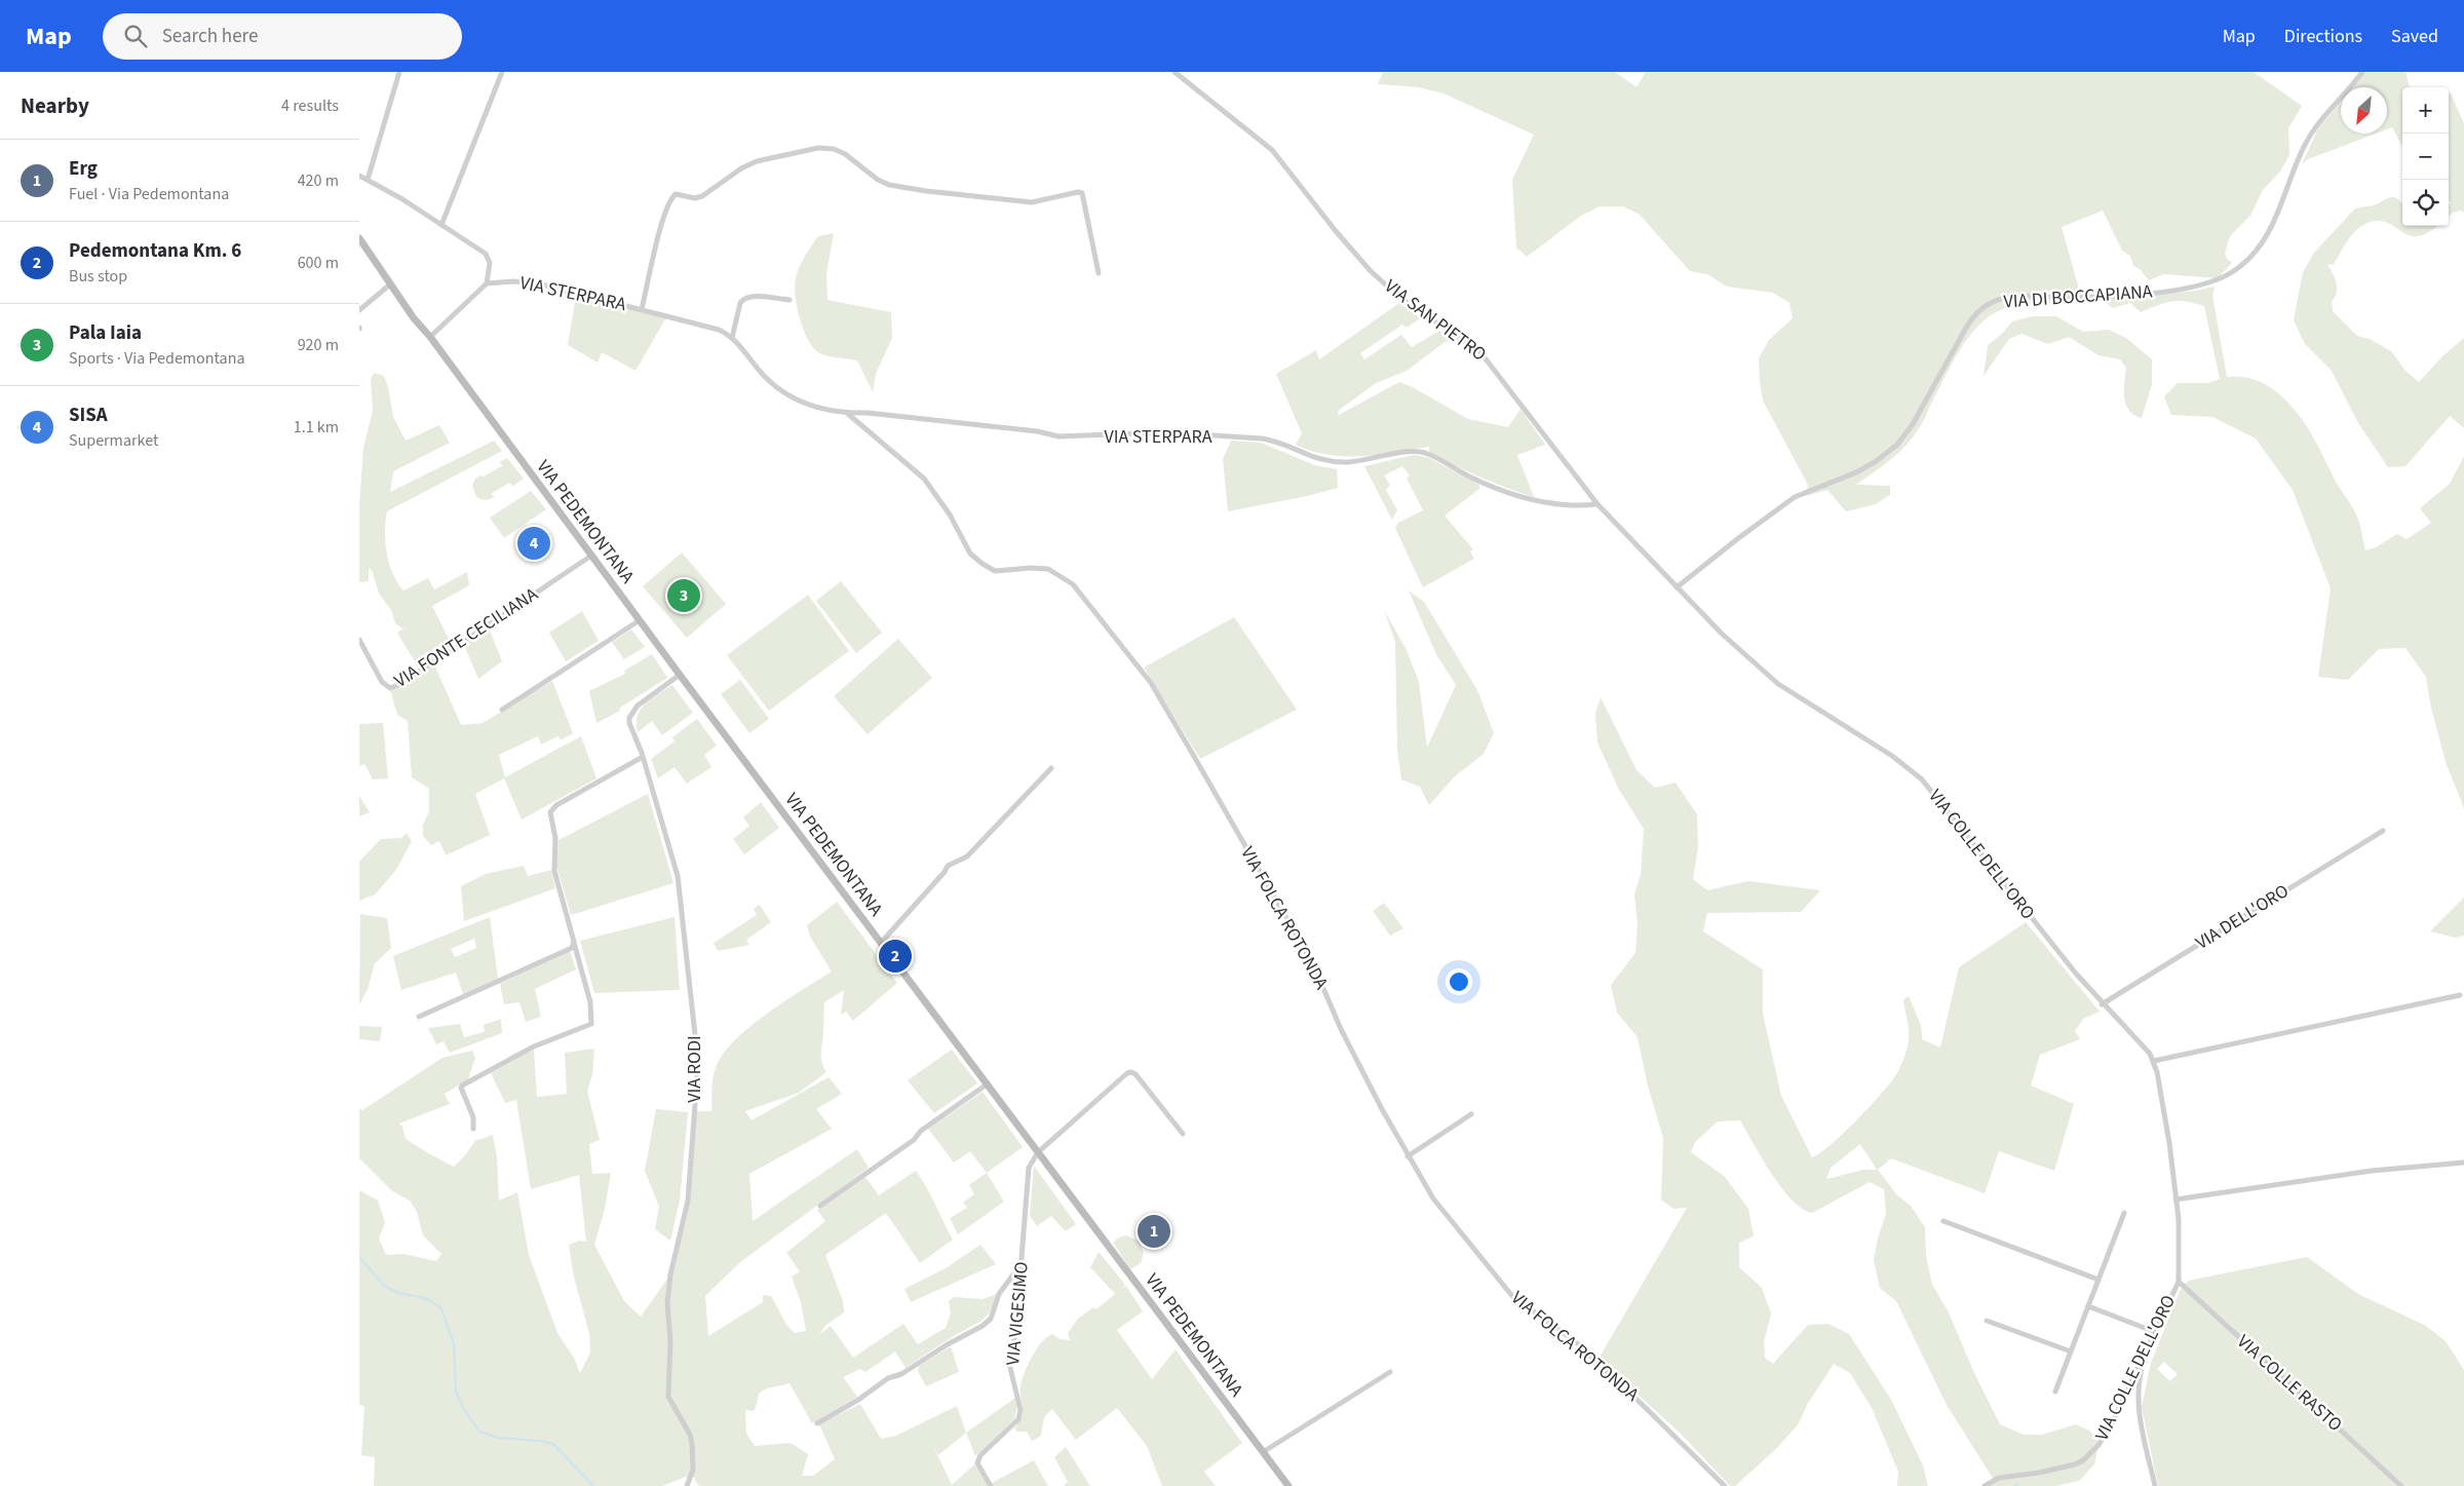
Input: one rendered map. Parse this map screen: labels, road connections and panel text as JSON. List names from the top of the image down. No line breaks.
{"streets":{"street":["VIA STERPARA","VIA DI BOCCAPIANA","VIA SAN PIETRO","VIA PEDEMONTANA","VIA FONTE CECILIANA","VIA COLLE DELL'ORO","VIA DELL'ORO","VIA FOLCA ROTONDA","VIA RODI","VIA VIGESIMO","VIA COLLE RASTO"]},"crossings":[["VIA STERPARA","VIA SAN PIETRO"],["VIA STERPARA","VIA FOLCA ROTONDA"],["VIA DI BOCCAPIANA","VIA SAN PIETRO"],["VIA DI BOCCAPIANA","VIA COLLE DELL'ORO"],["VIA SAN PIETRO","VIA COLLE DELL'ORO"],["VIA PEDEMONTANA","VIA FONTE CECILIANA"],["VIA PEDEMONTANA","VIA RODI"],["VIA PEDEMONTANA","VIA VIGESIMO"],["VIA COLLE DELL'ORO","VIA DELL'ORO"],["VIA COLLE DELL'ORO","VIA COLLE RASTO"]],"north":"bottom left","page":{"header":"Map","search":"Search here","nav":["Map","Directions","Saved"],"heading":["Nearby","4 results"],"map_buttons":["+","−"],"list":[{"mark":"1","name":"Erg","note":"Fuel · Via Pedemontana","value":"420 m"},{"mark":"2","name":"Pedemontana Km. 6","note":"Bus stop","value":"600 m"},{"mark":"3","name":"Pala Iaia","note":"Sports · Via Pedemontana","value":"920 m"},{"mark":"4","name":"SISA","note":"Supermarket","value":"1.1 km"}],"pins":["4","3","2","1"]}}
